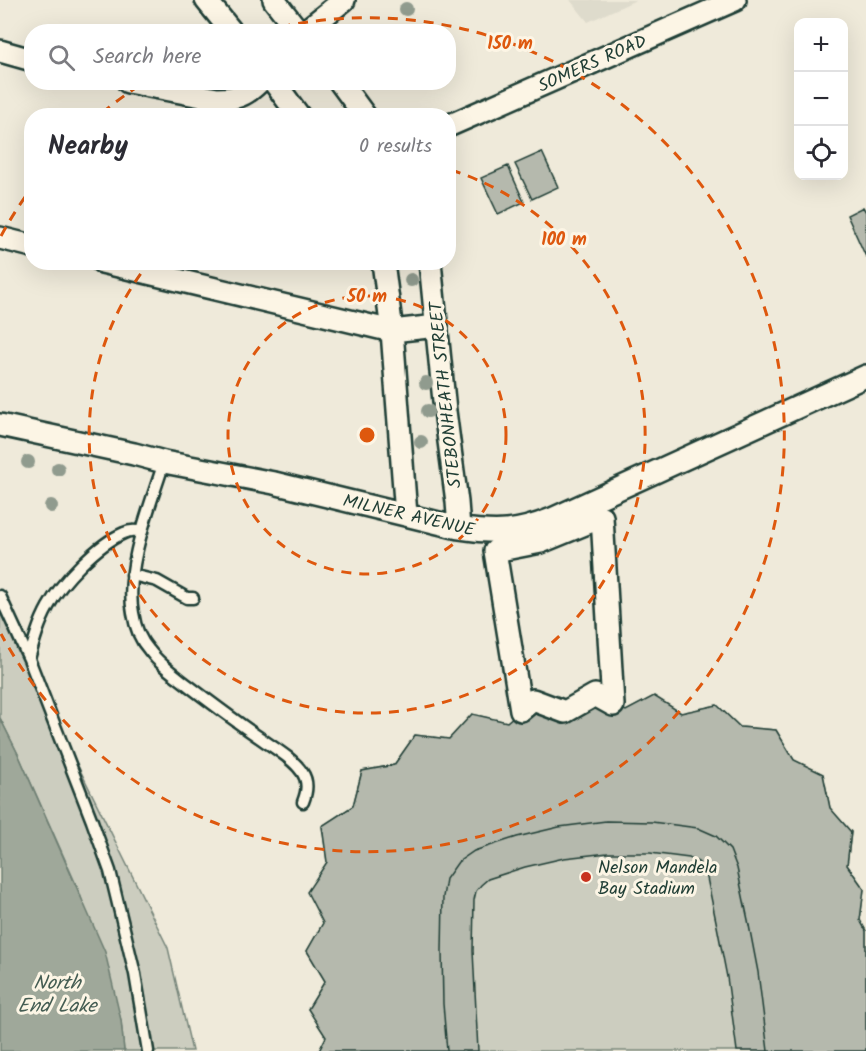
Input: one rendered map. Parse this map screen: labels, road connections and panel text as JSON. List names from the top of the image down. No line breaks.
{"streets":{"street":["SOMERS ROAD","STEBONHEATH STREET","MILNER AVENUE"]},"crossings":[["STEBONHEATH STREET","MILNER AVENUE"]],"water":["North End Lake"],"places":["Nelson Mandela Bay Stadium"],"page":{"map_buttons":["+","−"],"search":"Search here","heading":["Nearby","0 results"]},"rings":["150 m","100 m","50 m"]}
